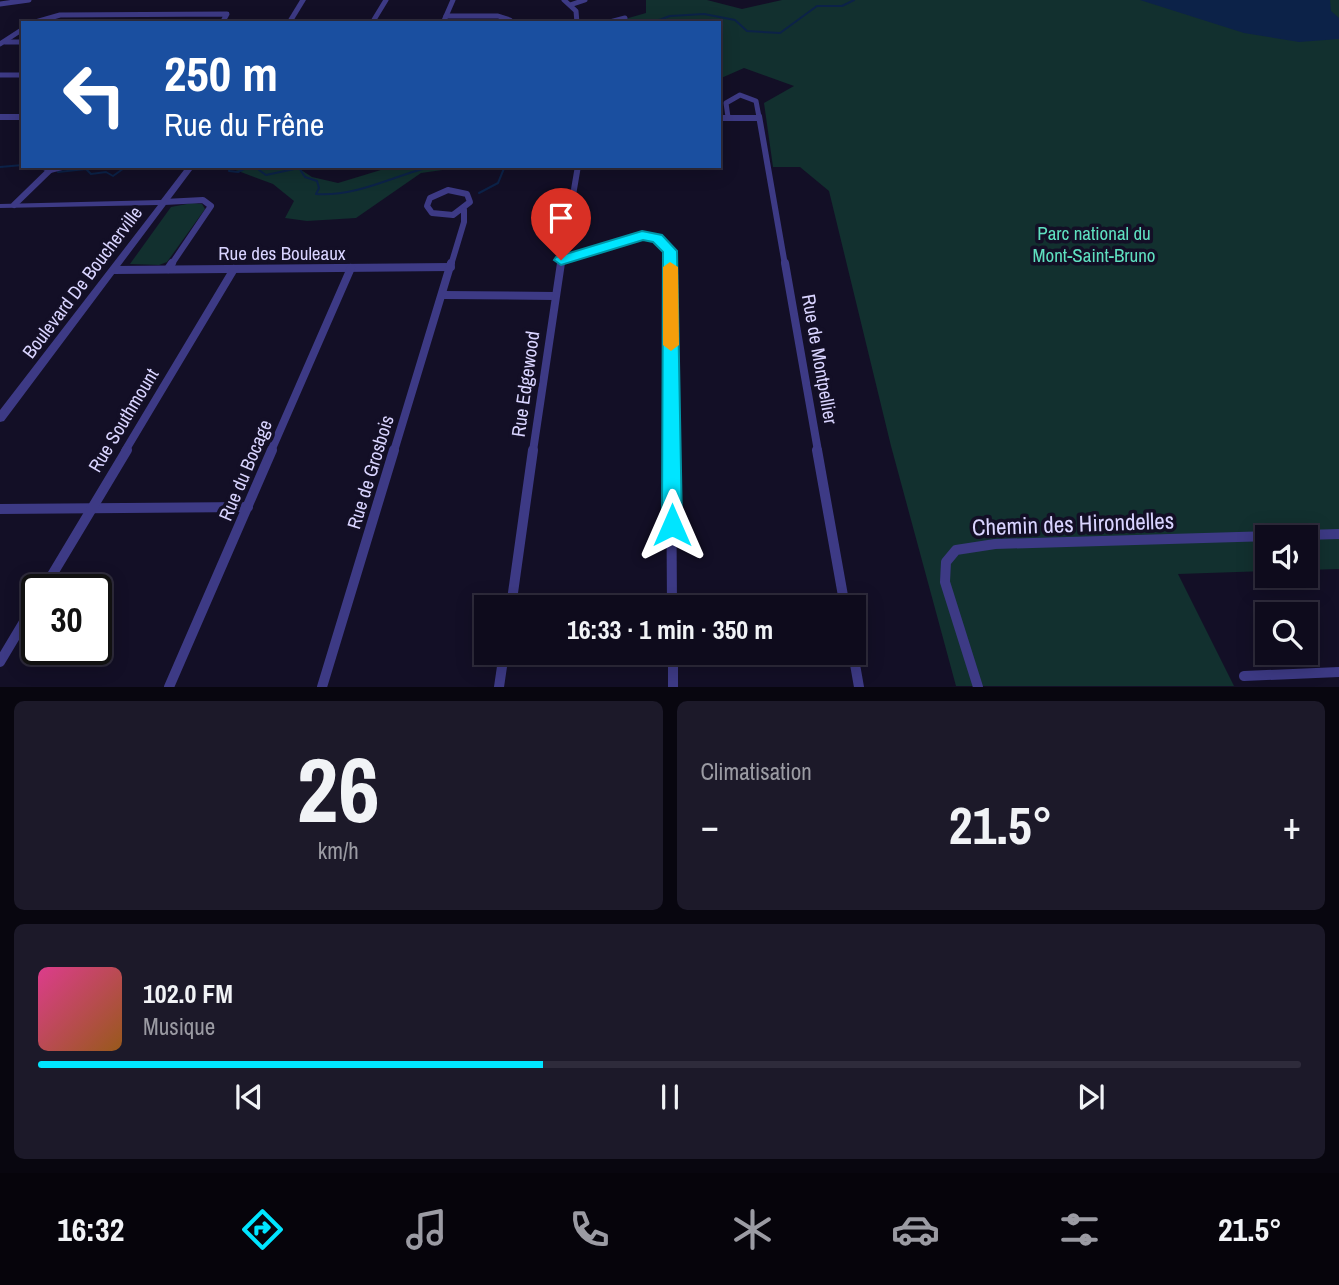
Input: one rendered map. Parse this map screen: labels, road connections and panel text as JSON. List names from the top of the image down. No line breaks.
{"streets":{"street":["Rue des Bouleaux","Boulevard De Boucherville","Rue de Montpellier","Rue Edgewood","Rue Southmount","Rue du Bocage","Rue de Grosbois","Chemin des Hirondelles"]},"crossings":[["Rue des Bouleaux","Boulevard De Boucherville"],["Rue des Bouleaux","Rue Southmount"],["Rue des Bouleaux","Rue du Bocage"],["Rue des Bouleaux","Rue de Grosbois"]],"parks":["Parc national du Mont-Saint-Bruno"],"page":{"turn":["250 m","Rue du Frêne"],"limit":"30","trip":"16:33 · 1 min · 350 m","tile":[["26","km/h"],"Climatisation"],"heat":["−","21.5°","+"],"song":["102.0 FM","Musique"],"tabs":["16:32","21.5°"]}}
